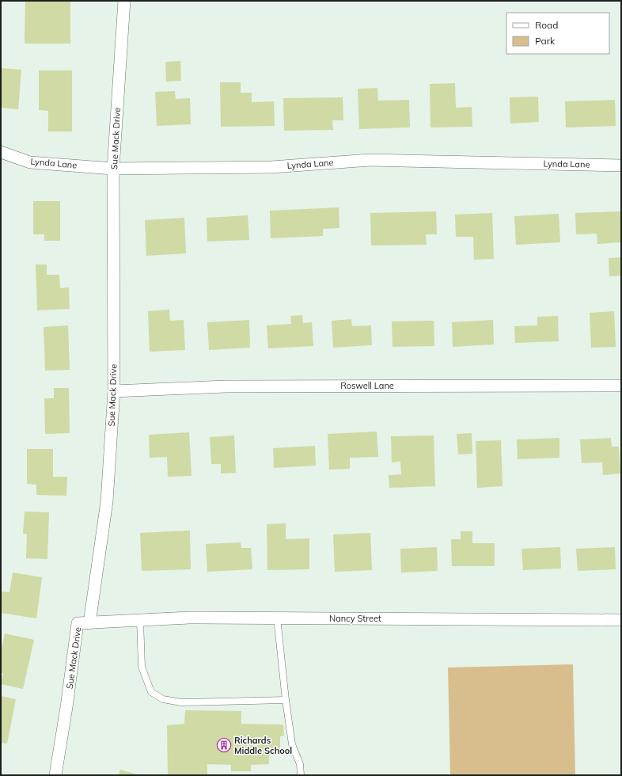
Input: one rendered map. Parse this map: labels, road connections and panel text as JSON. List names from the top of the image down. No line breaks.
{"streets":{"street":["Sue Mack Drive","Lynda Lane","Roswell Lane","Nancy Street"]},"crossings":[["Sue Mack Drive","Lynda Lane"],["Sue Mack Drive","Roswell Lane"],["Sue Mack Drive","Nancy Street"]],"places":{"building":["Richards Middle School"]},"legend":["Road","Park"]}
